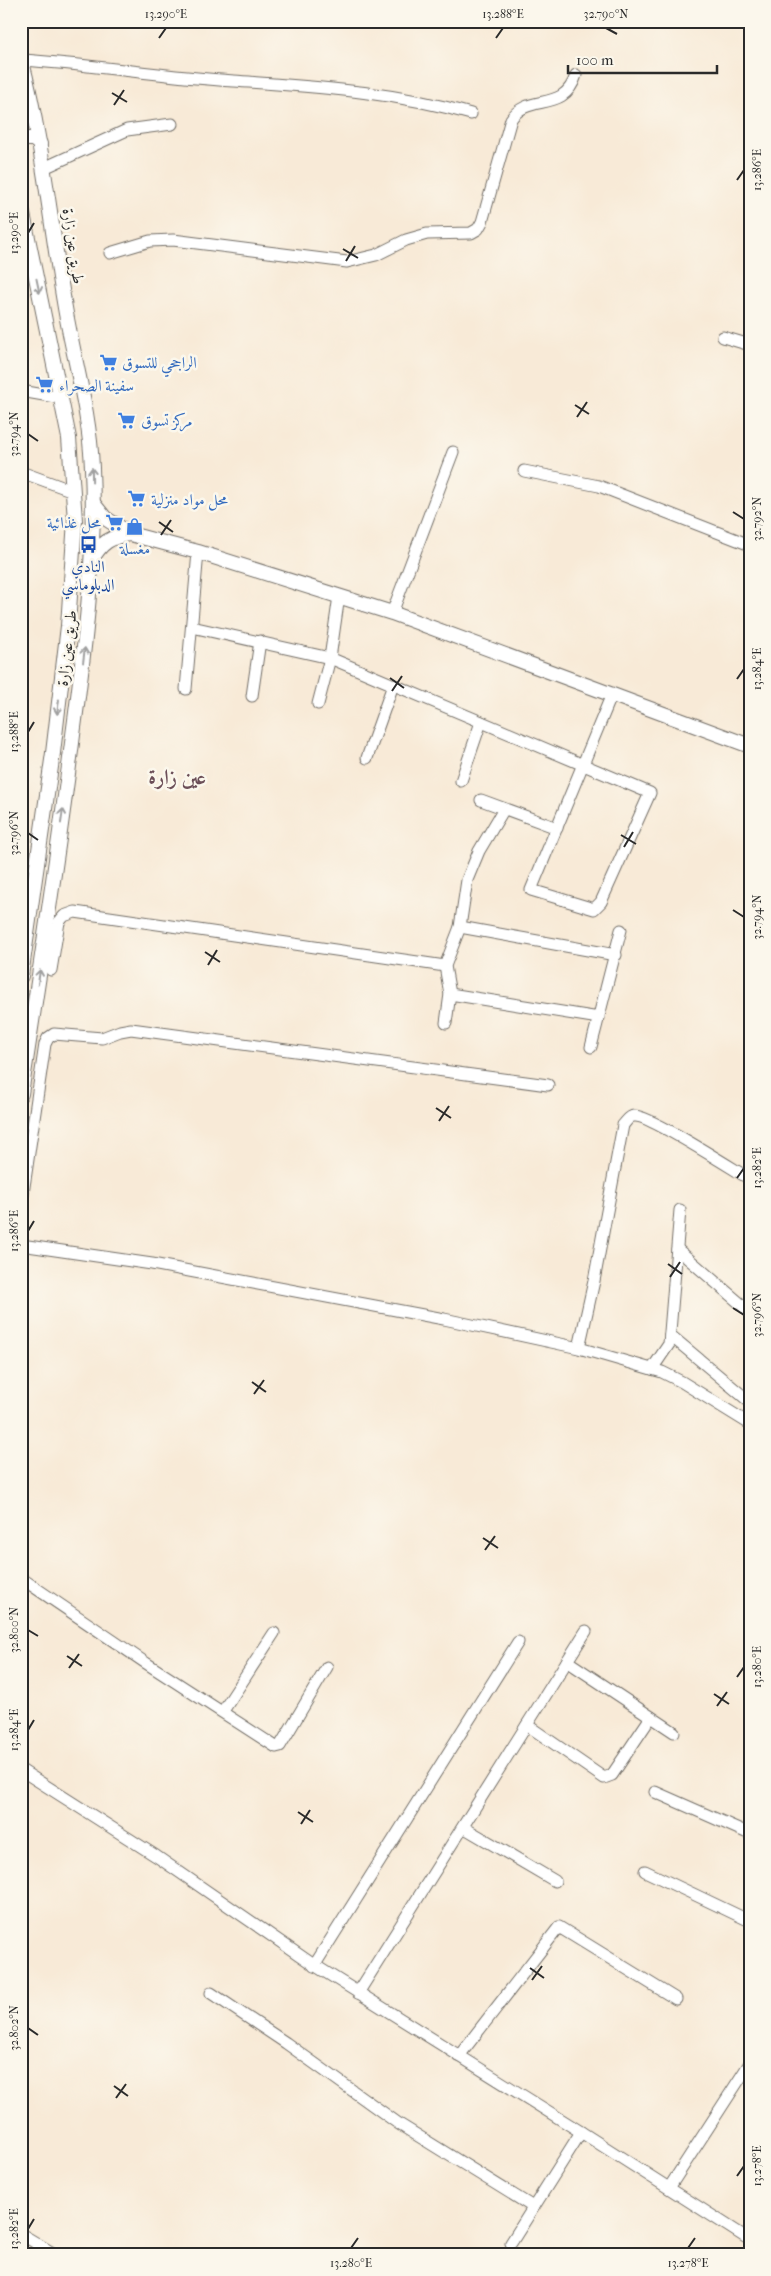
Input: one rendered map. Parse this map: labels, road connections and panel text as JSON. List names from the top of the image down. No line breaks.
{"streets":{"main road":["طريق عين زارة"]},"districts":["عين زارة"],"places":{"supermarket":["الراجحي للتسوق","سفينة الصحراء","مركز تسوق","محل مواد منزلية","محل غذائية"],"shop":["مغسلة"],"bus stop":["النادي الدبلوماسي"]},"scale_bar":"100 m","coordinates":["13.290°E","13.288°E","32.790°N","13.286°E","32.794°N","32.792°N","13.284°E","32.796°N","13.282°E","32.800°N","13.280°E","32.802°N","13.278°E"]}
